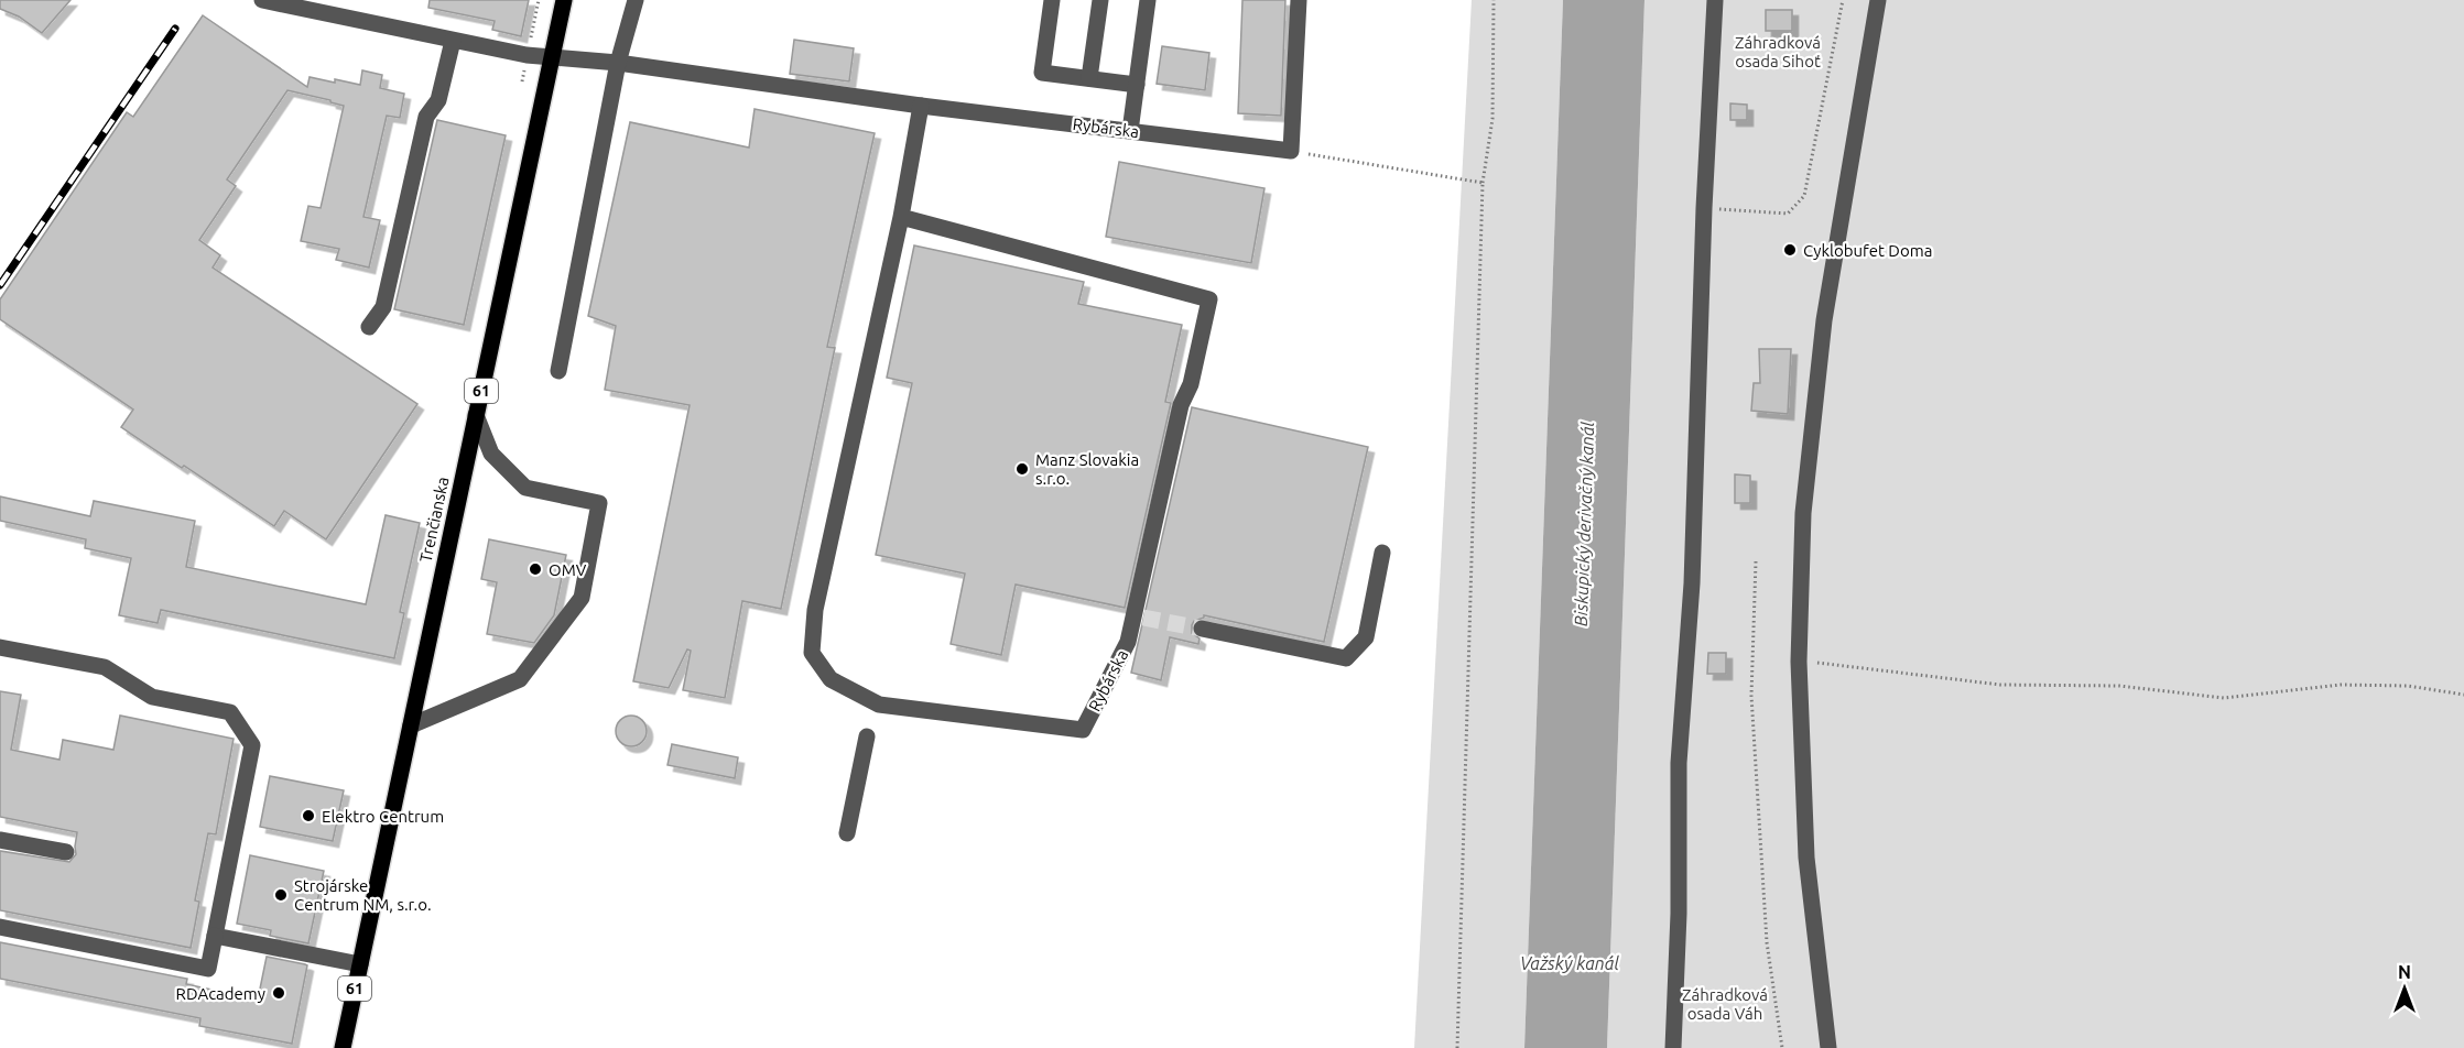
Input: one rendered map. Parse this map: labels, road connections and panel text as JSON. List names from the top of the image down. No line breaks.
{"streets":{"main road":["61","Trenčianska"],"lane":["Rybárska"]},"crossings":[["Rybárska","Trenčianska"]],"water":["Biskupický derivačný kanál","Važský kanál"],"parks":["Záhradková osada Sihoť","Záhradková osada Váh"],"places":["Cyklobufet Doma","Manz Slovakia s.r.o.","OMV","Elektro Centrum","Strojárske Centrum NM, s.r.o.","RDAcademy"],"north":"top"}
